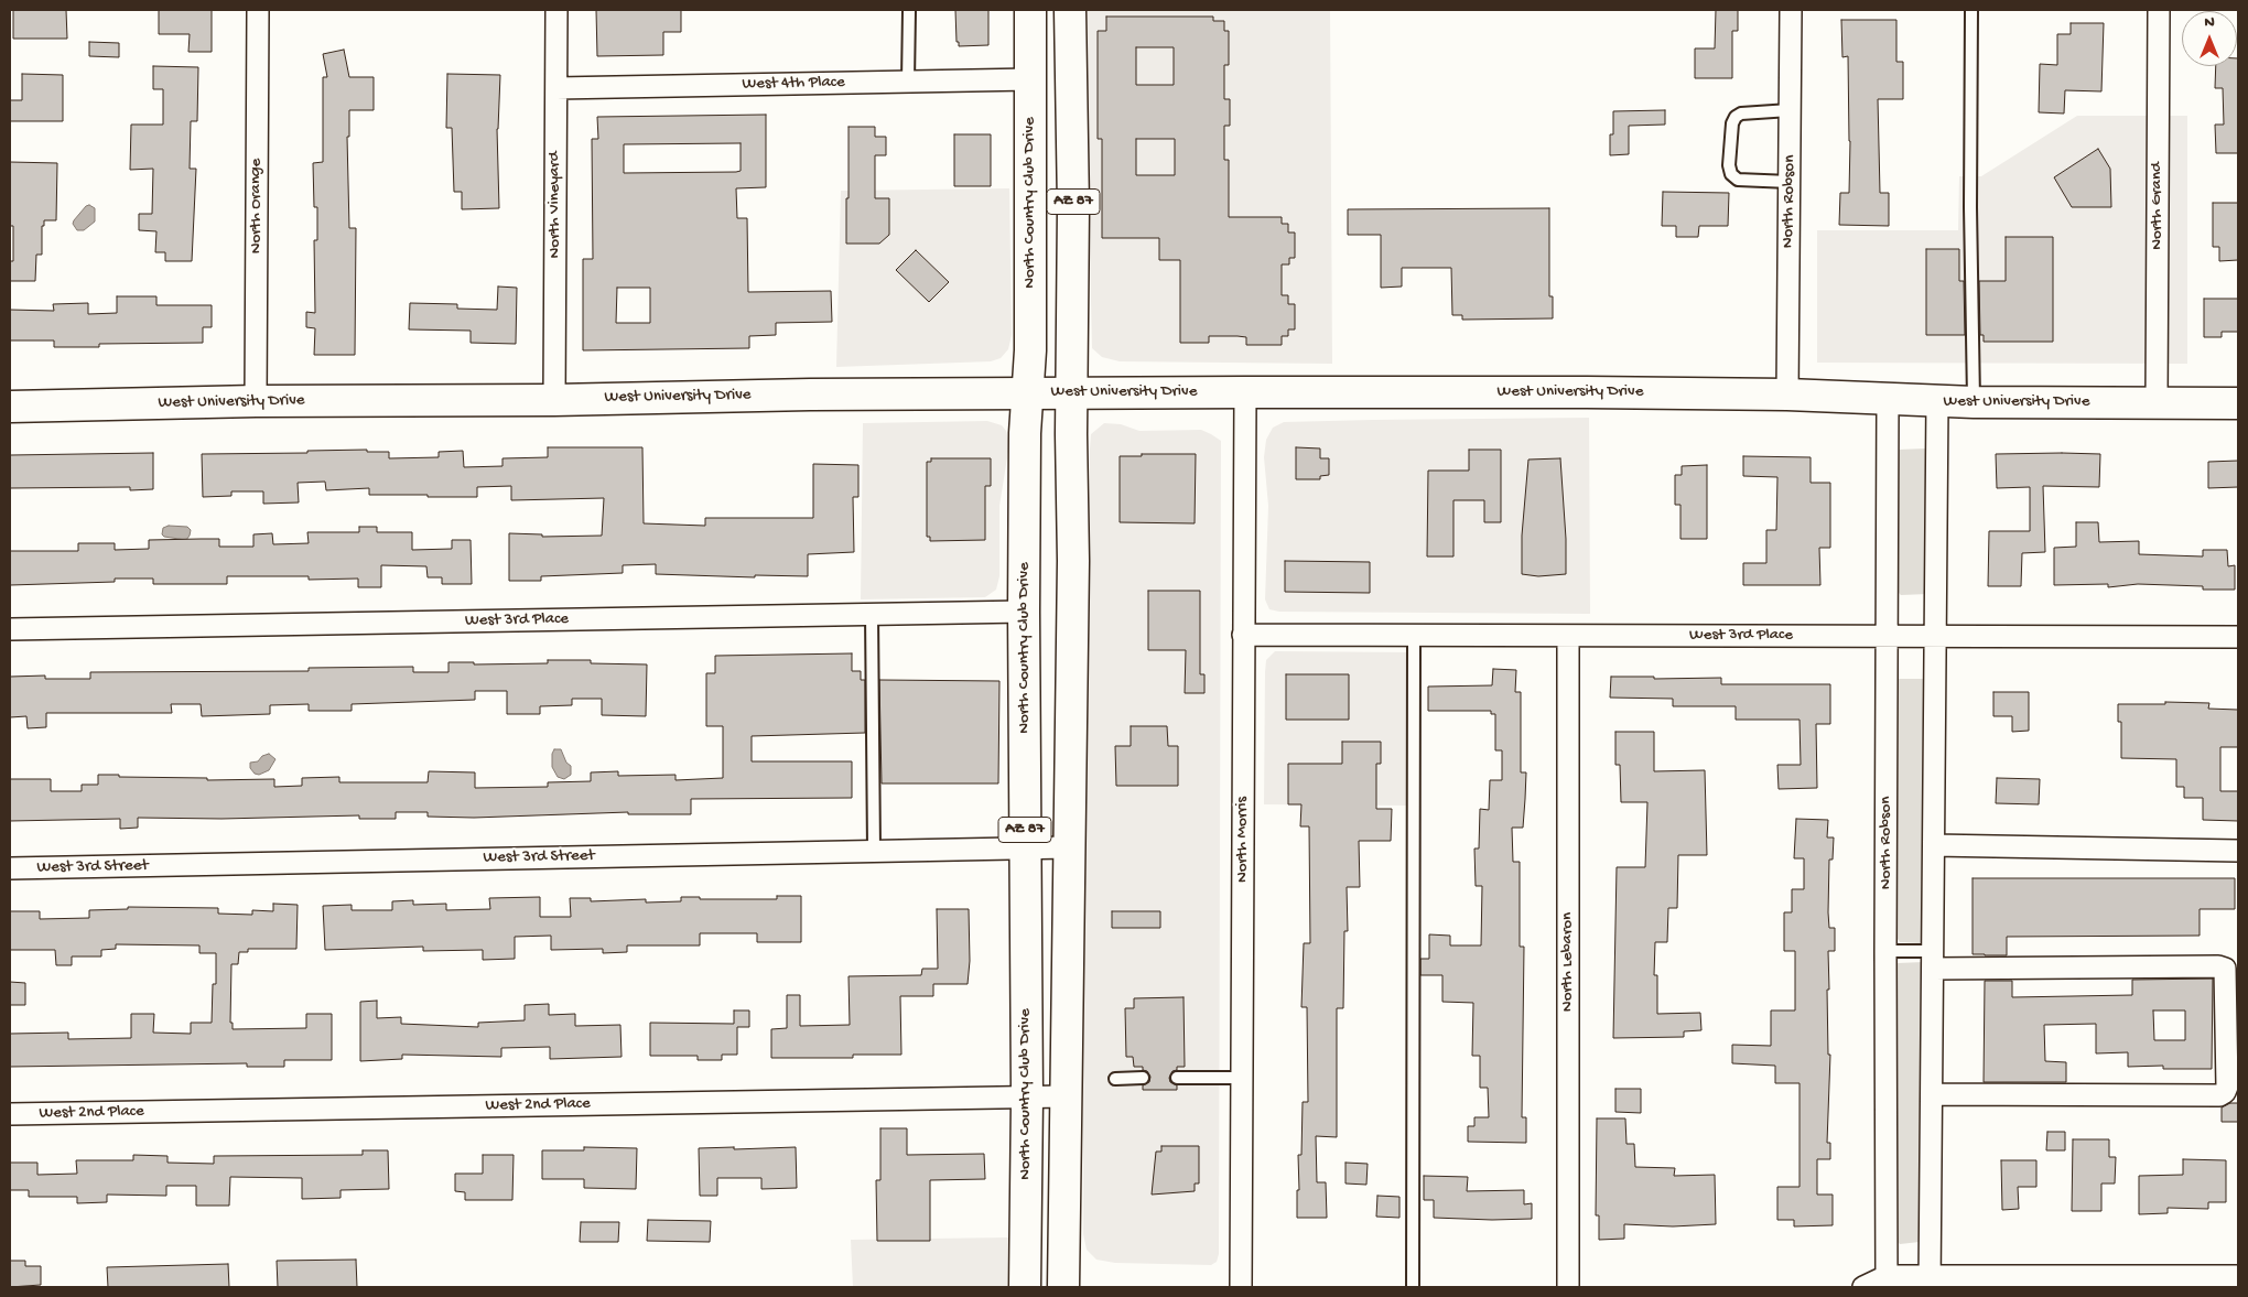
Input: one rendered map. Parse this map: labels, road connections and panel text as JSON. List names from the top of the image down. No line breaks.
{"streets":{"main road":["AZ 87","North Country Club Drive","West University Drive"],"street":["West 4th Place","North Robson","North Vineyard","North Orange","North Grand","West 3rd Place","North Morris","West 3rd Street","North Lebaron","West 2nd Place"]},"crossings":[["West 4th Place","North Country Club Drive"],["West 4th Place","North Vineyard"],["AZ 87","West University Drive"],["AZ 87","West 3rd Street"],["AZ 87","West 2nd Place"],["North Robson","West University Drive"],["North Robson","West 3rd Place"],["North Country Club Drive","West University Drive"],["North Country Club Drive","West 3rd Place"],["North Country Club Drive","West 3rd Street"],["North Country Club Drive","West 2nd Place"],["North Vineyard","West University Drive"],["North Orange","West University Drive"],["North Grand","West University Drive"],["West University Drive","North Morris"],["West 3rd Place","North Morris"],["West 3rd Place","North Lebaron"]],"north":"top"}
